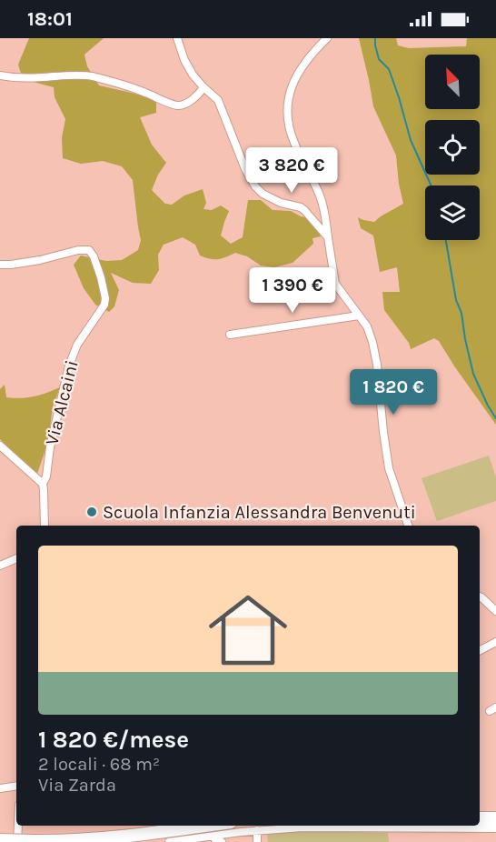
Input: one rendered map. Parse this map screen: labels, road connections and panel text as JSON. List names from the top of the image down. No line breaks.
{"streets":{"street":["Via Alcaini"]},"places":["Scuola Infanzia Alessandra Benvenuti"],"north":"top left","page":{"status":"18:01","price":["3 820 €","1 390 €","1 820 €"],"list":[{"name":"1 820 €/mese","note":"2 locali · 68 m² · Via Zarda"}]}}
